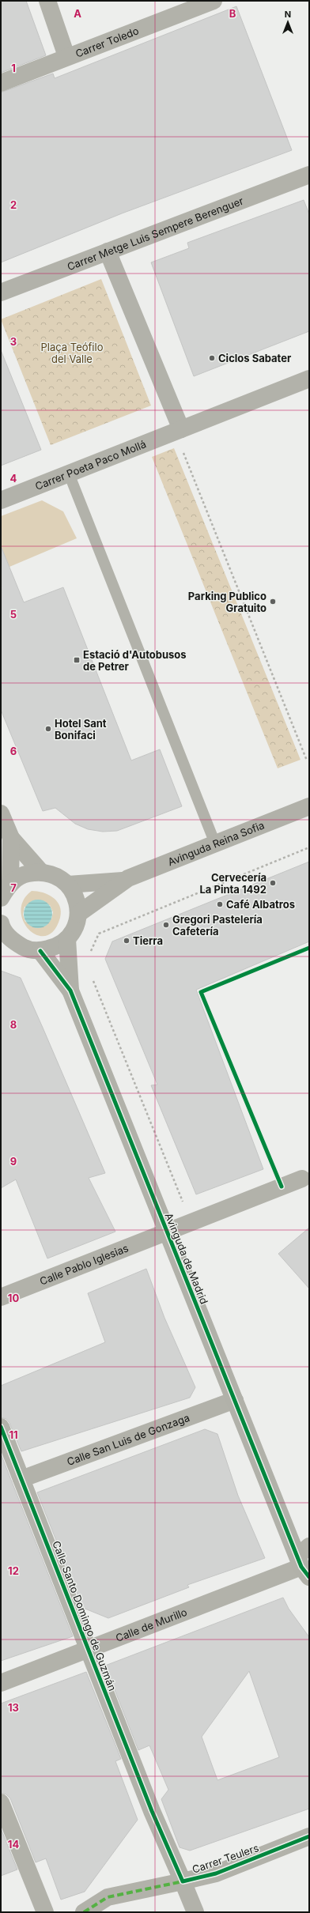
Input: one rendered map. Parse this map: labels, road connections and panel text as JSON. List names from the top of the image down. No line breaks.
{"streets":{"street":["Carrer Toledo","Carrer Metge Luis Sempere Berenguer","Carrer Poeta Paco Mollá","Avinguda Reina Sofia","Avinguda de Madrid","Calle Pablo Iglesias","Calle San Luis de Gonzaga","Calle Santo Domingo de Guzmán","Calle de Murillo","Carrer Teulers"]},"crossings":[["Avinguda de Madrid","Calle Pablo Iglesias"],["Avinguda de Madrid","Calle San Luis de Gonzaga"],["Avinguda de Madrid","Calle de Murillo"],["Calle San Luis de Gonzaga","Calle Santo Domingo de Guzmán"],["Calle Santo Domingo de Guzmán","Calle de Murillo"],["Calle Santo Domingo de Guzmán","Carrer Teulers"]],"parks":["Plaça Teófilo del Valle"],"places":{"other":["Ciclos Sabater","Parking Publico Gratuito","Hotel Sant Bonifaci","Cervecería La Pinta 1492","Café Albatros","Gregori Pastelería Cafetería","Tierra"],"transit":["Estació d'Autobusos de Petrer"]},"north":"top","grid":{"columns":["A","B"],"rows":["1","2","3","4","5","6","7","8","9","10","11","12","13","14"]}}
